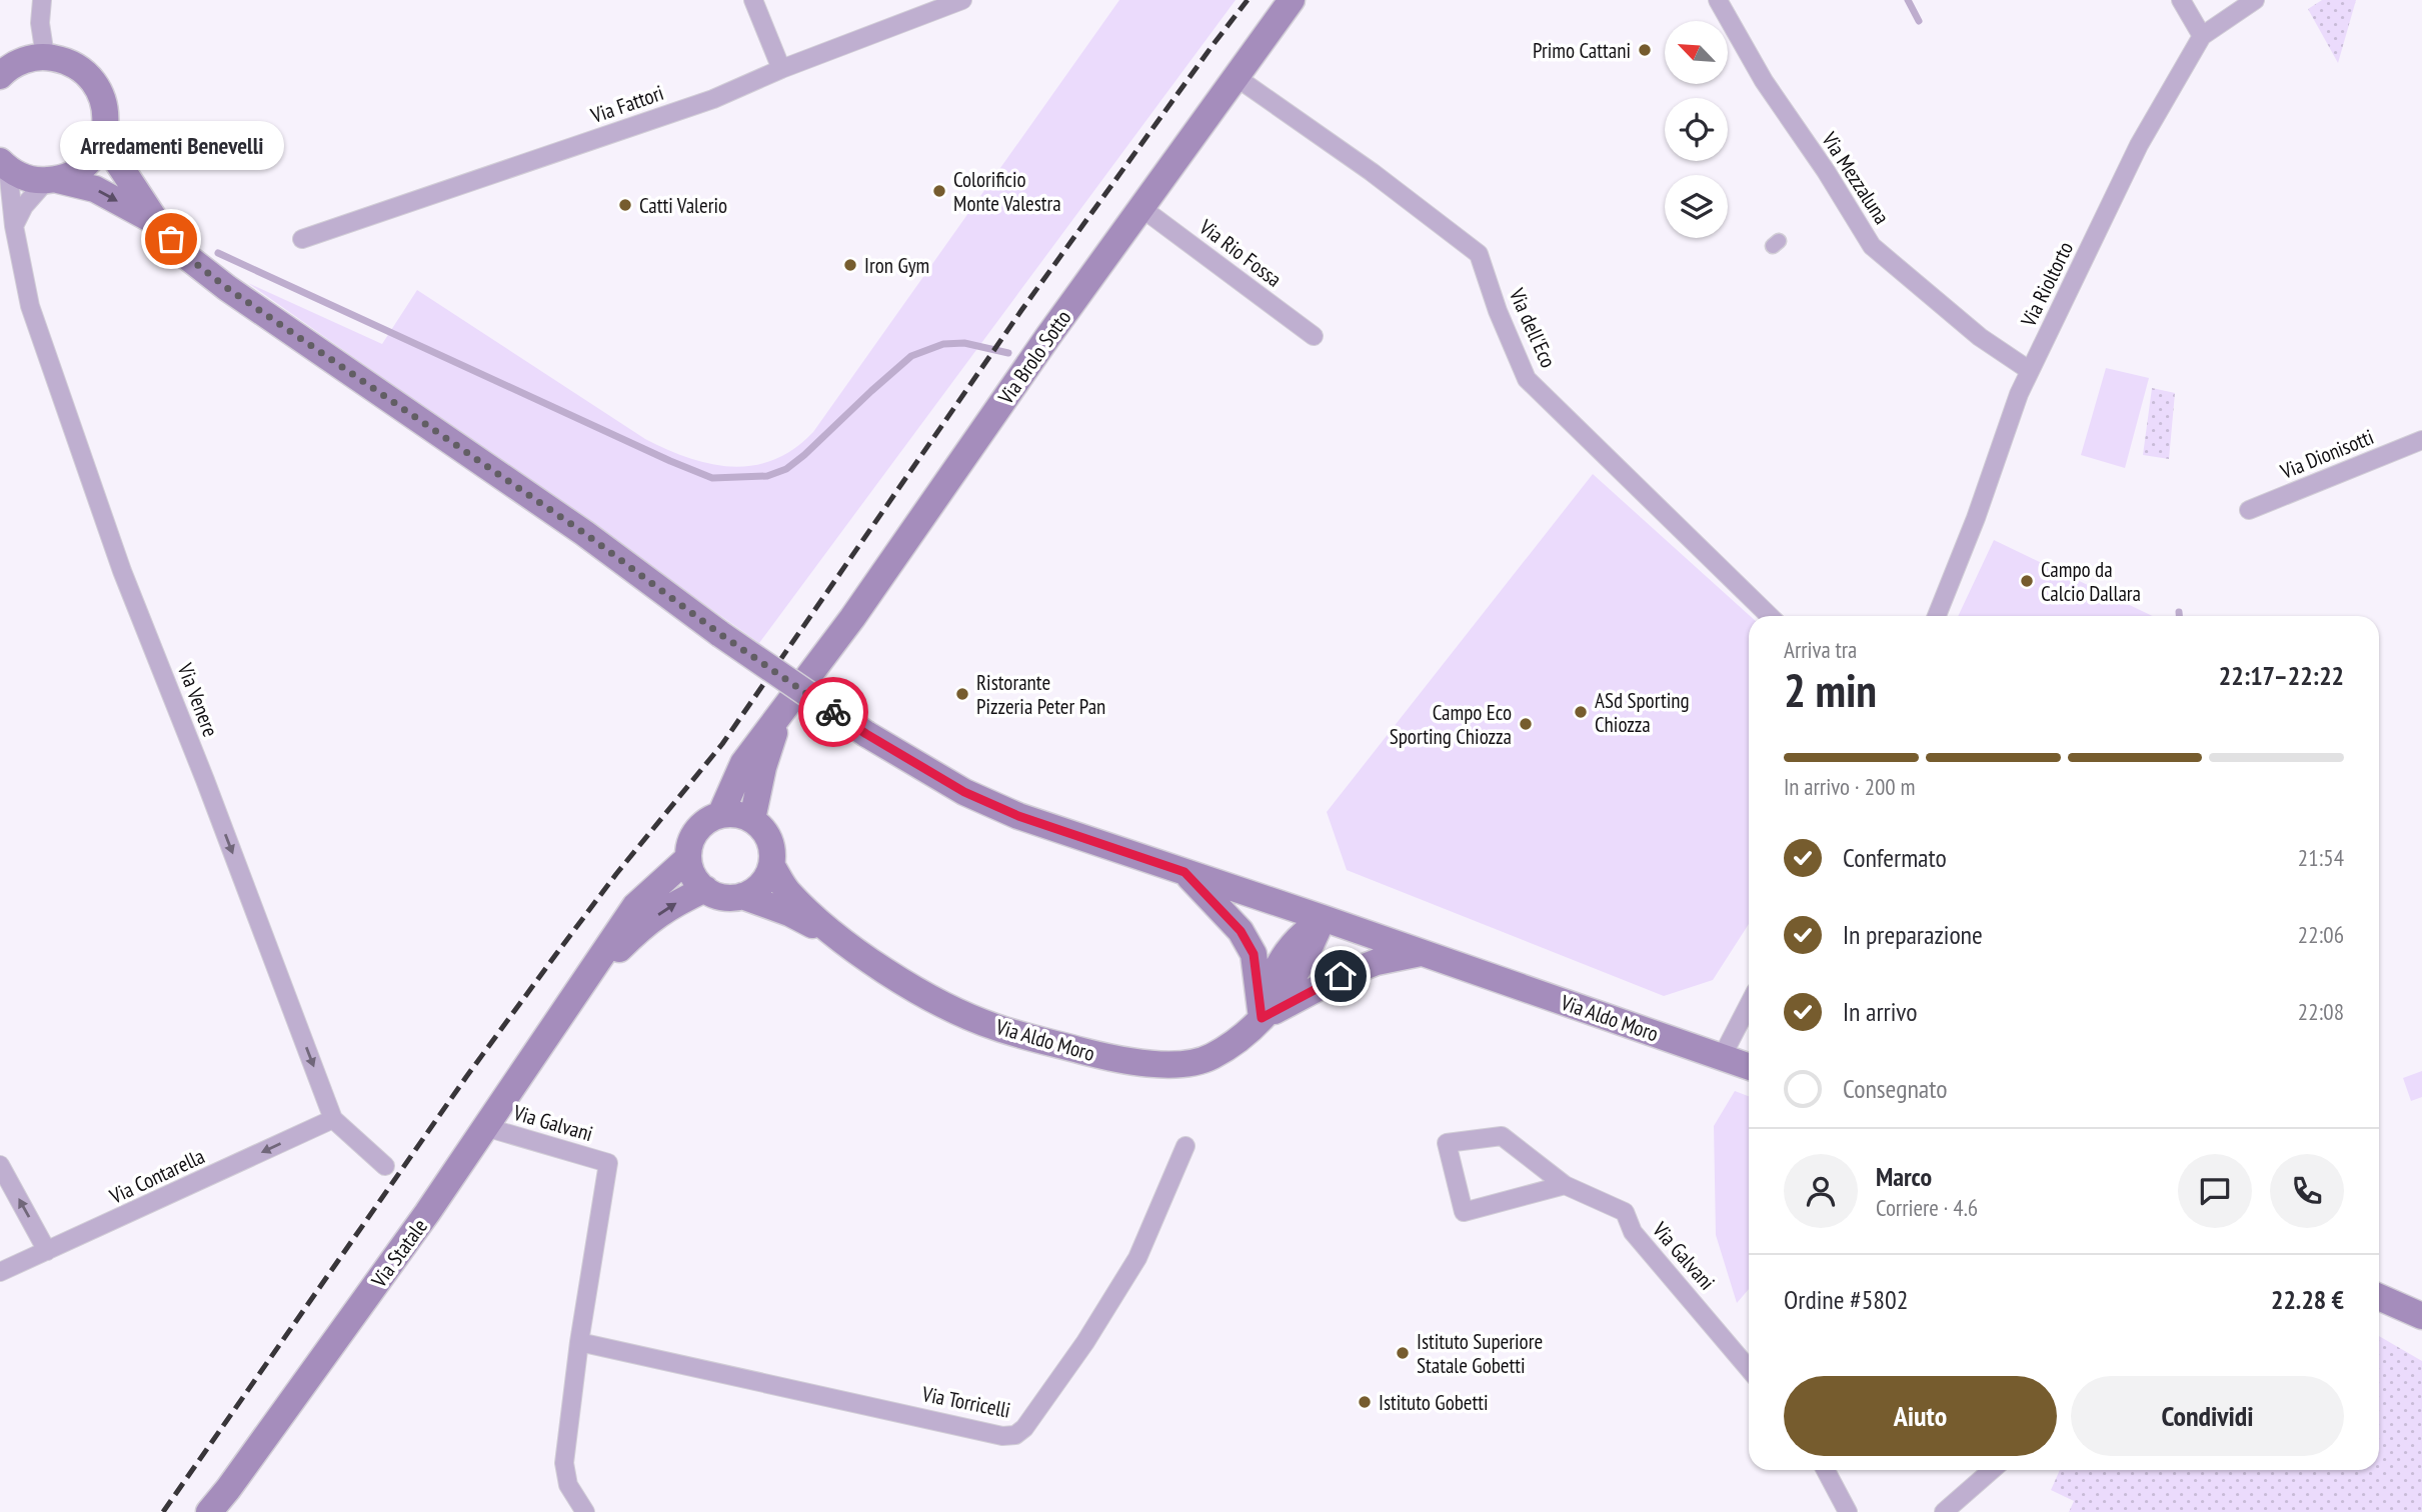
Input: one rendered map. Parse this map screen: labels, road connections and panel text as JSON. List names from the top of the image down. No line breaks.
{"streets":{"main road":["Via Brolo Sotto","Via Aldo Moro","Via Statale"],"street":["Via Fattori","Via Mezzaluna","Via Rio Fossa","Via Rioltorto","Via dell'Eco","Via Dionisotti","Via Venere","Via Galvani","Via Contarella","Via Torricelli"]},"crossings":[["Via Mezzaluna","Via Rioltorto"],["Via Rio Fossa","Via Brolo Sotto"],["Via dell'Eco","Via Brolo Sotto"],["Via Brolo Sotto","Via Aldo Moro"],["Via Brolo Sotto","Via Statale"],["Via Venere","Via Aldo Moro"],["Via Venere","Via Contarella"],["Via Aldo Moro","Via Statale"],["Via Galvani","Via Statale"],["Via Galvani","Via Torricelli"]],"one_way":["Via Venere","Via Contarella"],"places":["Primo Cattani","Colorificio Monte Valestra","Catti Valerio","Arredamenti Benevelli","Iron Gym","Campo da Calcio Dallara","Ristorante Pizzeria Peter Pan","ASd Sporting Chiozza","Campo Eco Sporting Chiozza","Istituto Superiore Statale Gobetti","Istituto Gobetti"],"north":"top left","page":{"bubble":"Arredamenti Benevelli","heading":["2 min","Arriva tra","22:17–22:22"],"panel":["Marco","Corriere · 4.6","Ordine #5802","22.28 €"],"bar":"In arrivo · 200 m","list":[["Confermato","21:54"],["In preparazione","22:06"],["In arrivo","22:08"],"Consegnato"],"buttons":["Aiuto","Condividi"]}}
